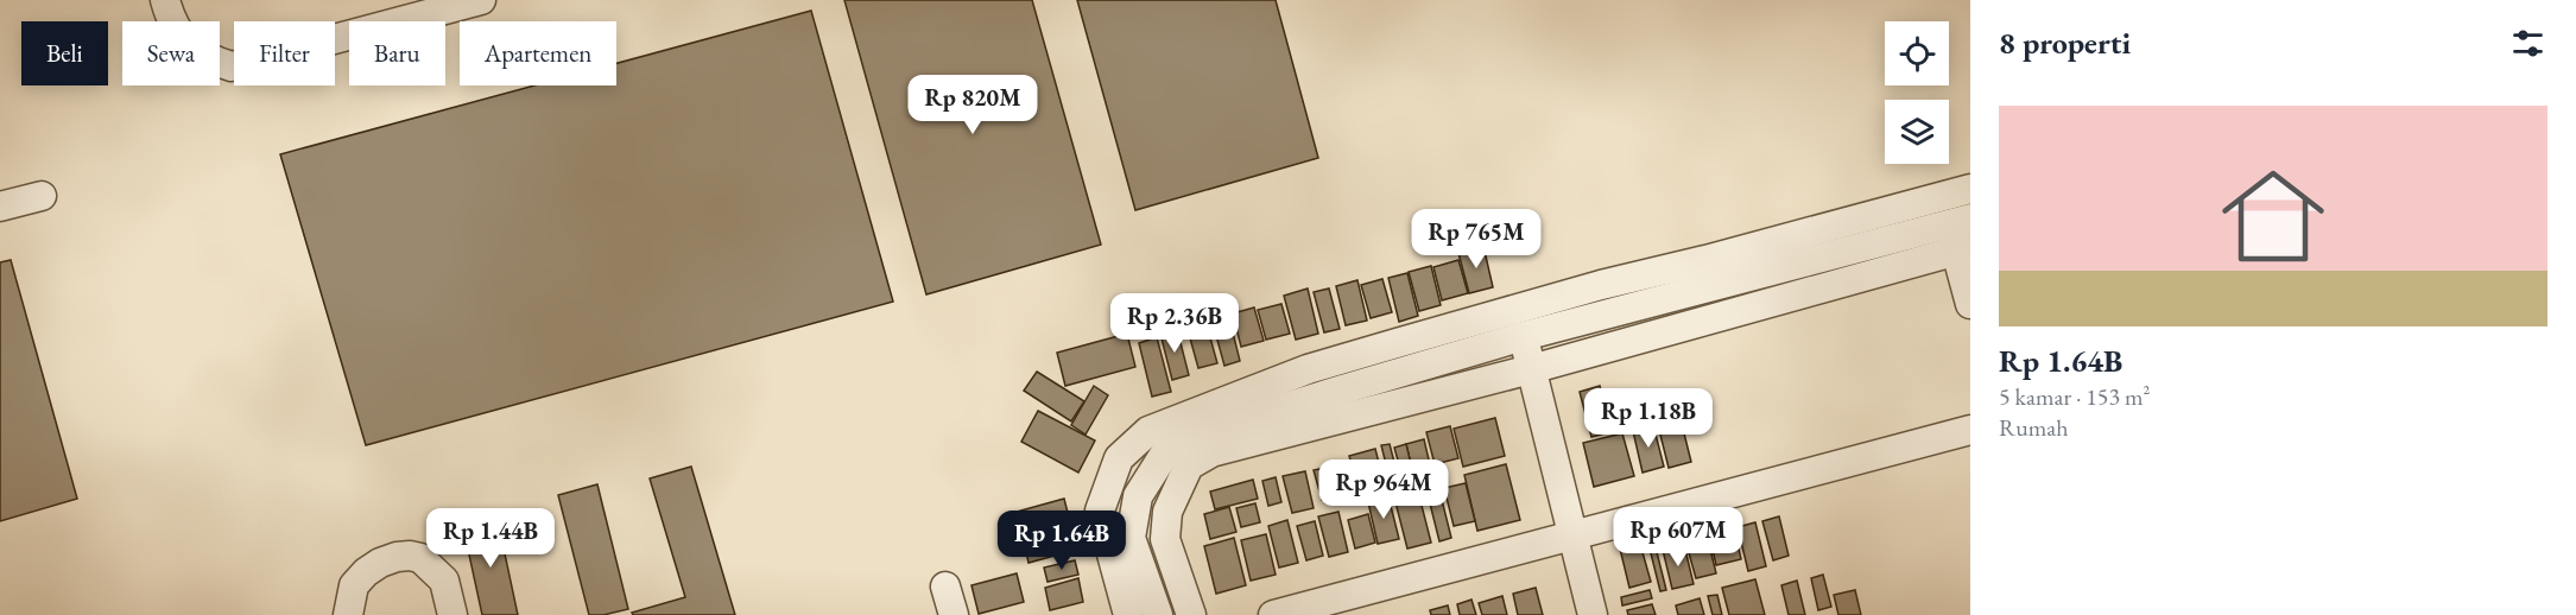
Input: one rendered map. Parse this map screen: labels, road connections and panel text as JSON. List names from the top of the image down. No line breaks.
{"page":{"heading":"8 properti","chip":["Beli","Sewa","Filter","Baru","Apartemen"],"price":["Rp 820M","Rp 765M","Rp 2.36B","Rp 1.18B","Rp 964M","Rp 607M","Rp 1.44B","Rp 1.64B"],"list":[{"name":"Rp 1.64B","note":"5 kamar · 153 m² · Rumah"}]}}
